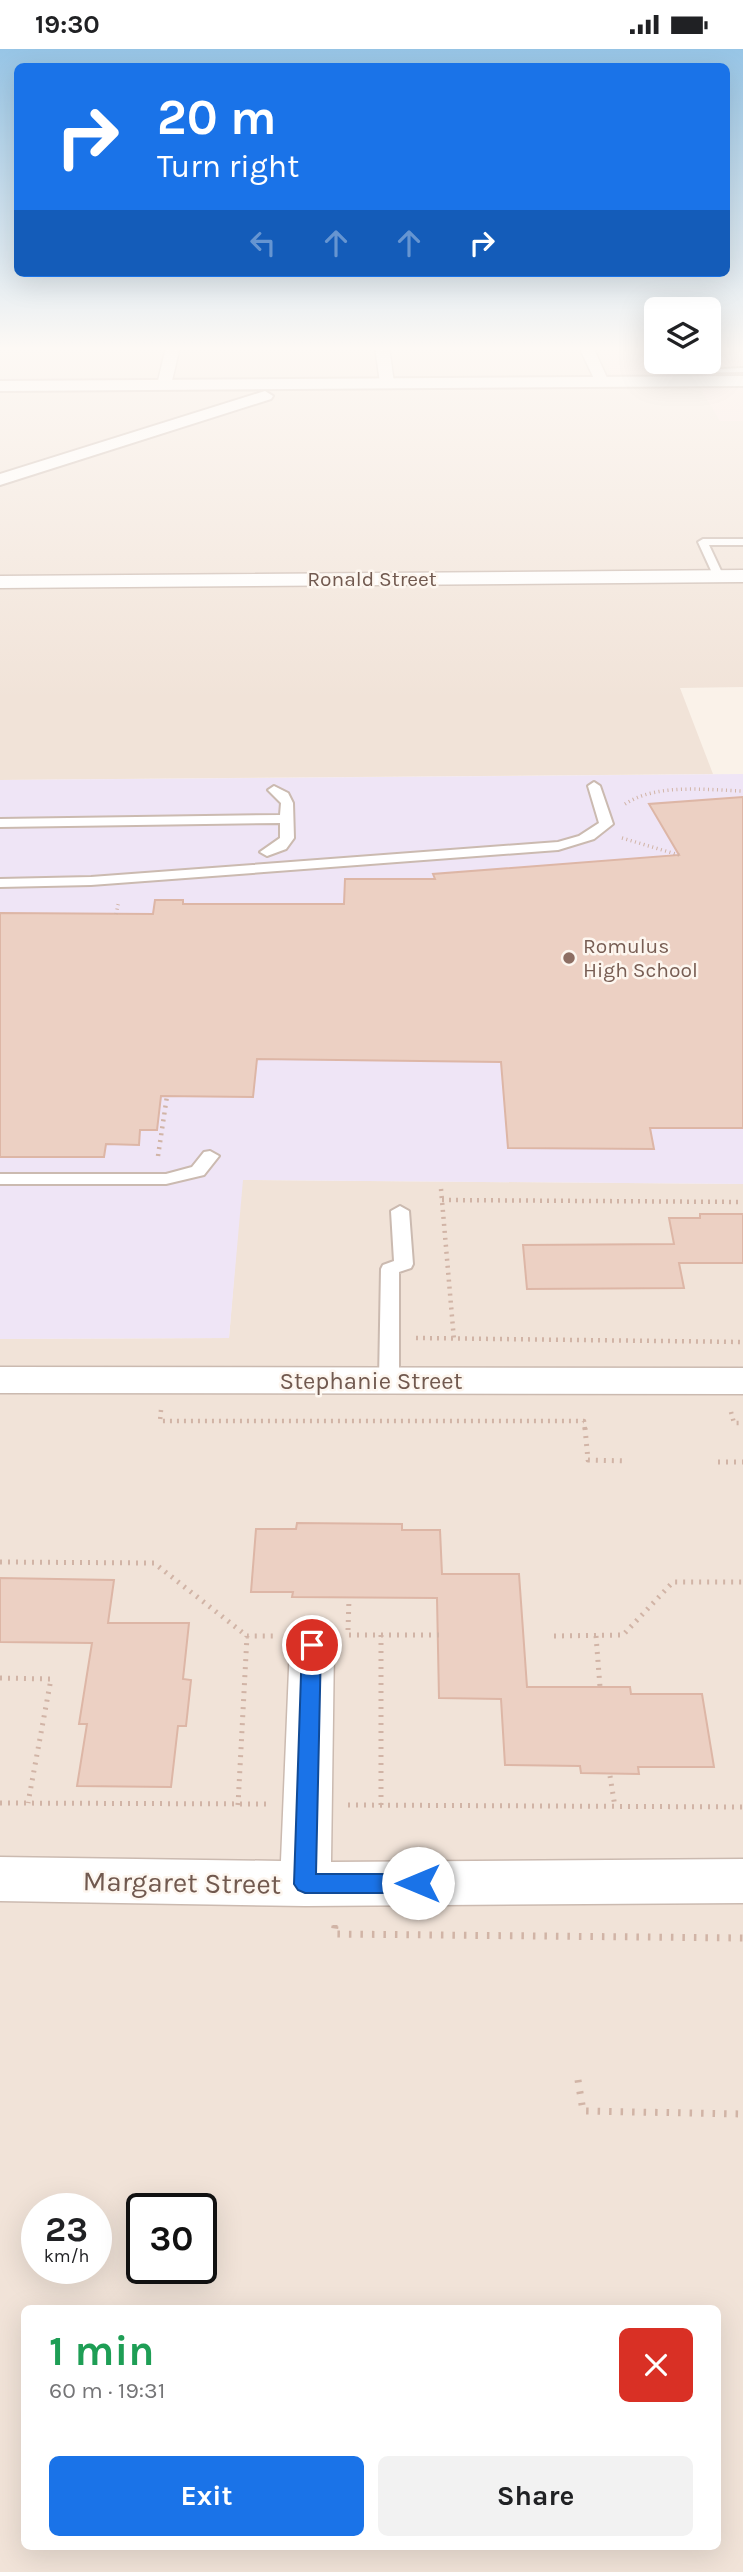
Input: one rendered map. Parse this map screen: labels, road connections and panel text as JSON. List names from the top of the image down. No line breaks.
{"streets":{"street":["Ronald Street","Stephanie Street","Margaret Street"]},"places":["Romulus High School"],"page":{"status":"19:30","turn":["20 m","Turn right"],"speed":"23 km/h","limit":"30","heading":["1 min","60 m · 19:31"],"buttons":["Exit","Share"]}}
